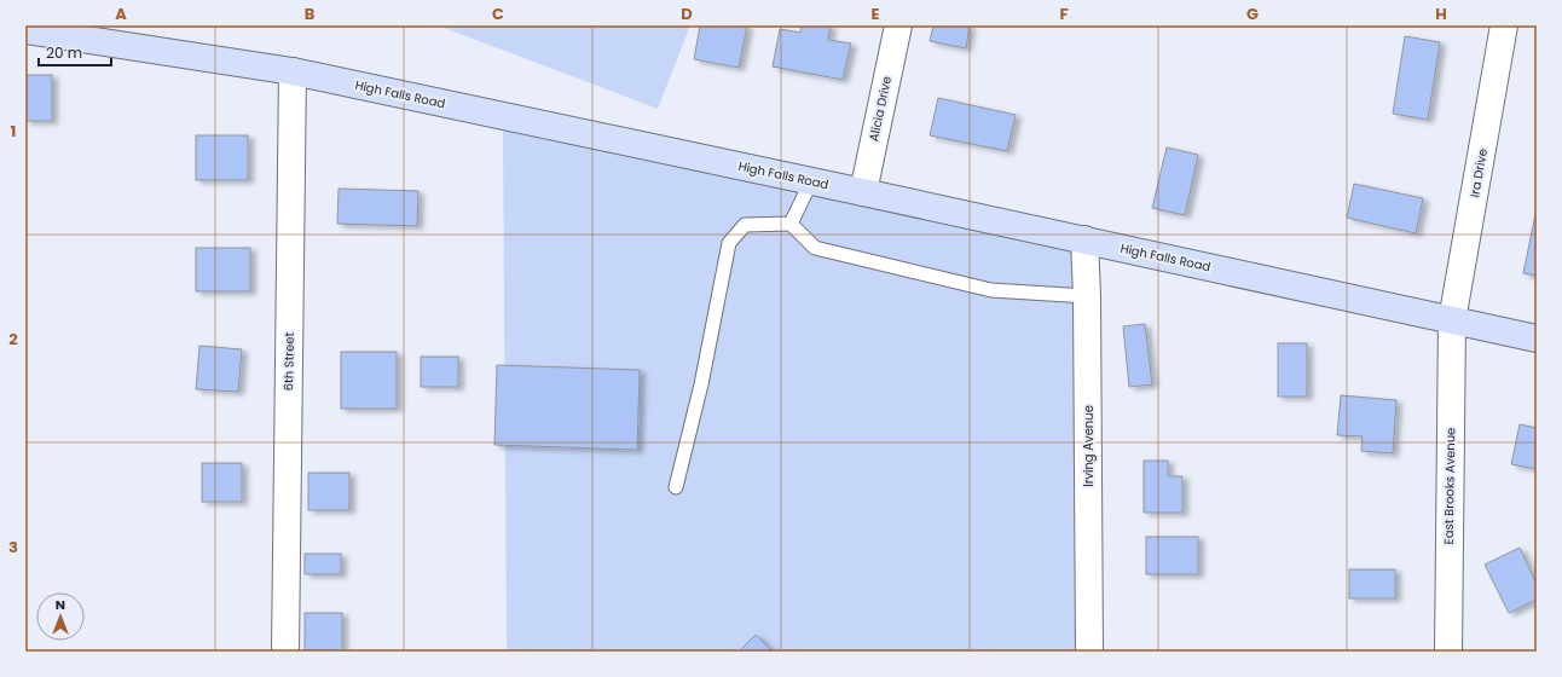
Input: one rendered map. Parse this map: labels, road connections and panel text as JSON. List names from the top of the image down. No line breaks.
{"streets":{"street":["High Falls Road","Alicia Drive","Ira Drive","6th Street","Irving Avenue","East Brooks Avenue"]},"crossings":[["High Falls Road","Alicia Drive"],["High Falls Road","Ira Drive"],["High Falls Road","6th Street"],["High Falls Road","Irving Avenue"],["High Falls Road","East Brooks Avenue"],["Ira Drive","East Brooks Avenue"]],"scale_bar":"20 m","north":"top","grid":{"columns":["A","B","C","D","E","F","G","H"],"rows":["1","2","3"]}}
